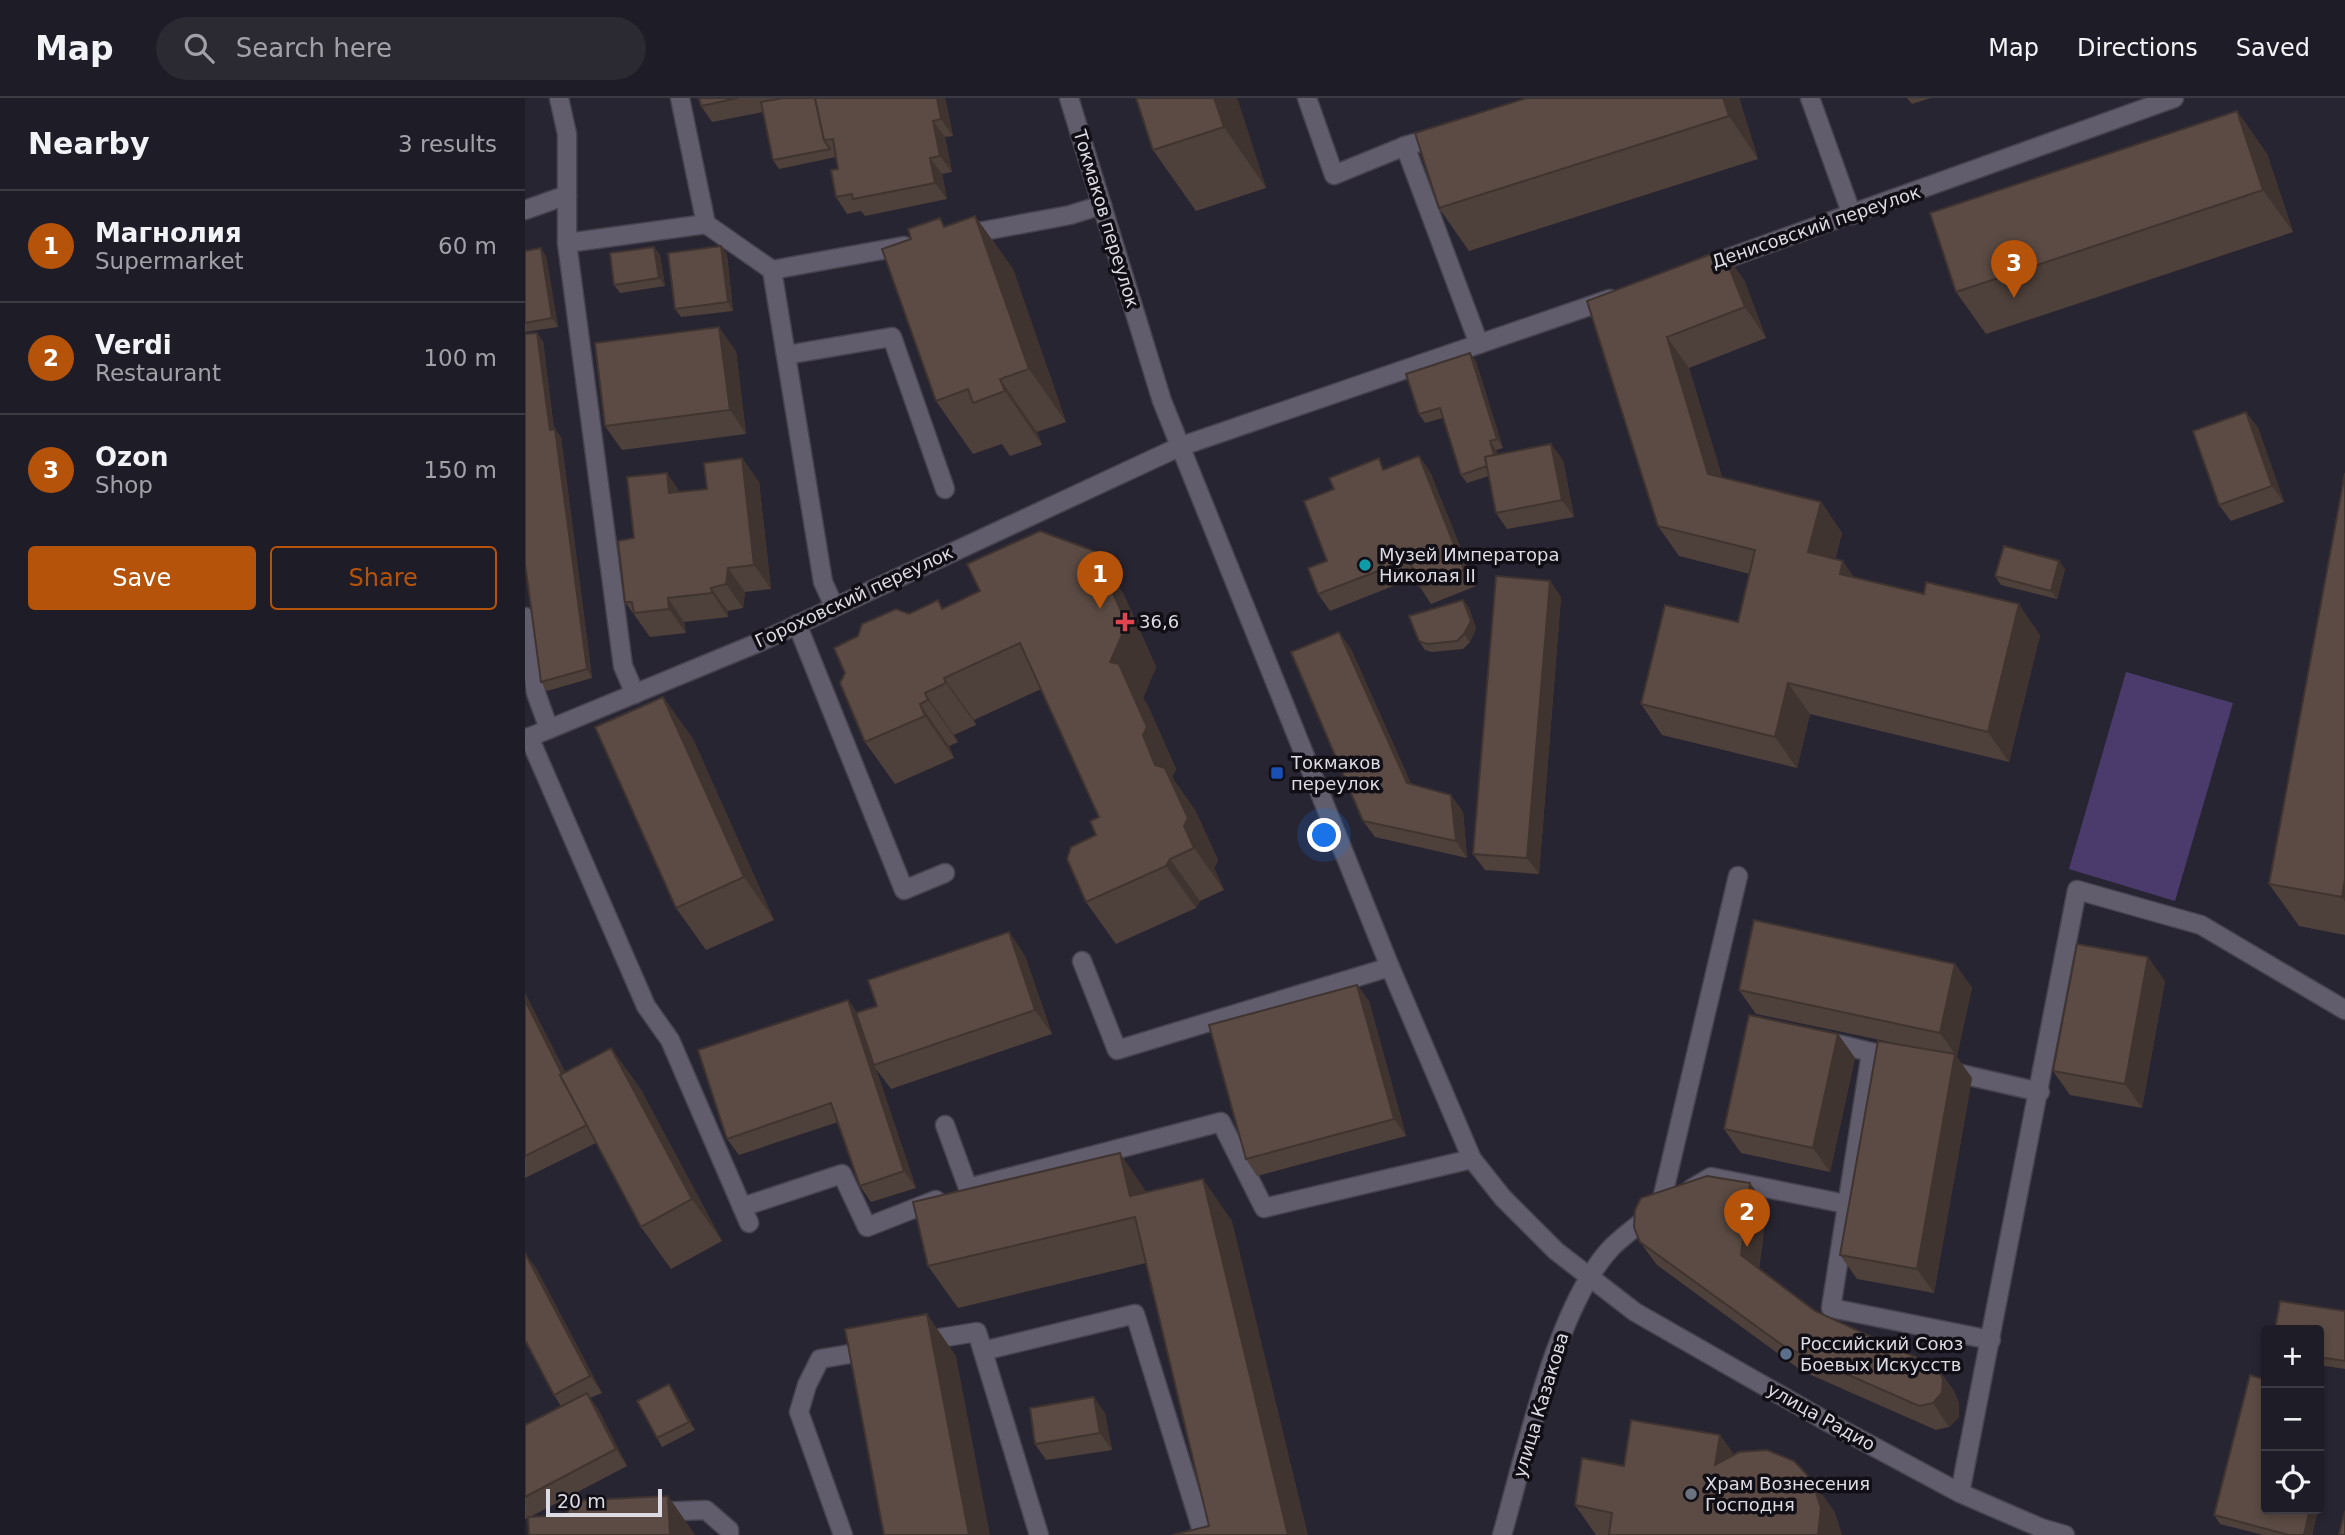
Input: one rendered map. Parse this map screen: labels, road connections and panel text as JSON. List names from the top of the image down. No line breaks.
{"streets":{"street":["Токмаков переулок","Денисовский переулок","Гороховский переулок","улица Казакова","улица Радио"]},"crossings":[["Токмаков переулок","Гороховский переулок"],["Токмаков переулок","улица Казакова"],["Токмаков переулок","улица Радио"],["улица Казакова","улица Радио"]],"places":{"other":["Музей Императора Николая II","Российский Союз Боевых Искусств","Храм Вознесения Господня"],"health":["36,6"],"transit":["Токмаков переулок"]},"scale_bar":"20 m","page":{"header":"Map","search":"Search here","nav":["Map","Directions","Saved"],"heading":["Nearby","3 results"],"list":[{"mark":"1","name":"Магнолия","note":"Supermarket","value":"60 m"},{"mark":"2","name":"Verdi","note":"Restaurant","value":"100 m"},{"mark":"3","name":"Ozon","note":"Shop","value":"150 m"}],"pins":["3","1","2"],"buttons":["Save","Share"],"map_buttons":["+","−"],"scale":"20 m"}}
